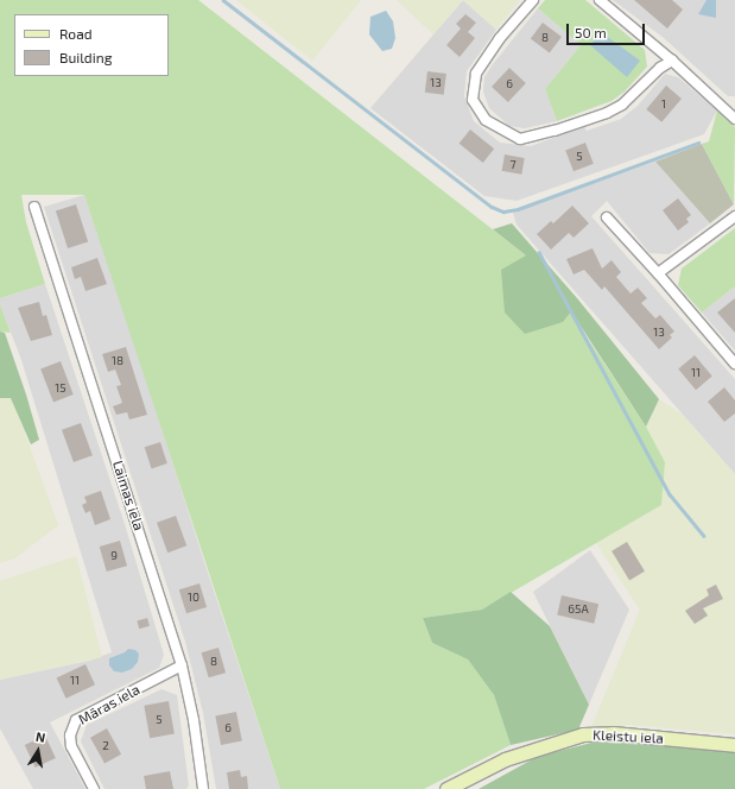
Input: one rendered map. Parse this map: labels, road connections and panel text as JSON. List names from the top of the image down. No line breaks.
{"streets":{"street":["Laimas iela","Māras iela","Kleistu iela"]},"crossings":[["Laimas iela","Māras iela"]],"house_numbers":["8","13","6","1","5","7","13","18","11","15","9","10","65A","8","11","5","6","2"],"legend":["Road","Building"],"scale_bar":"50 m","north":"top"}
